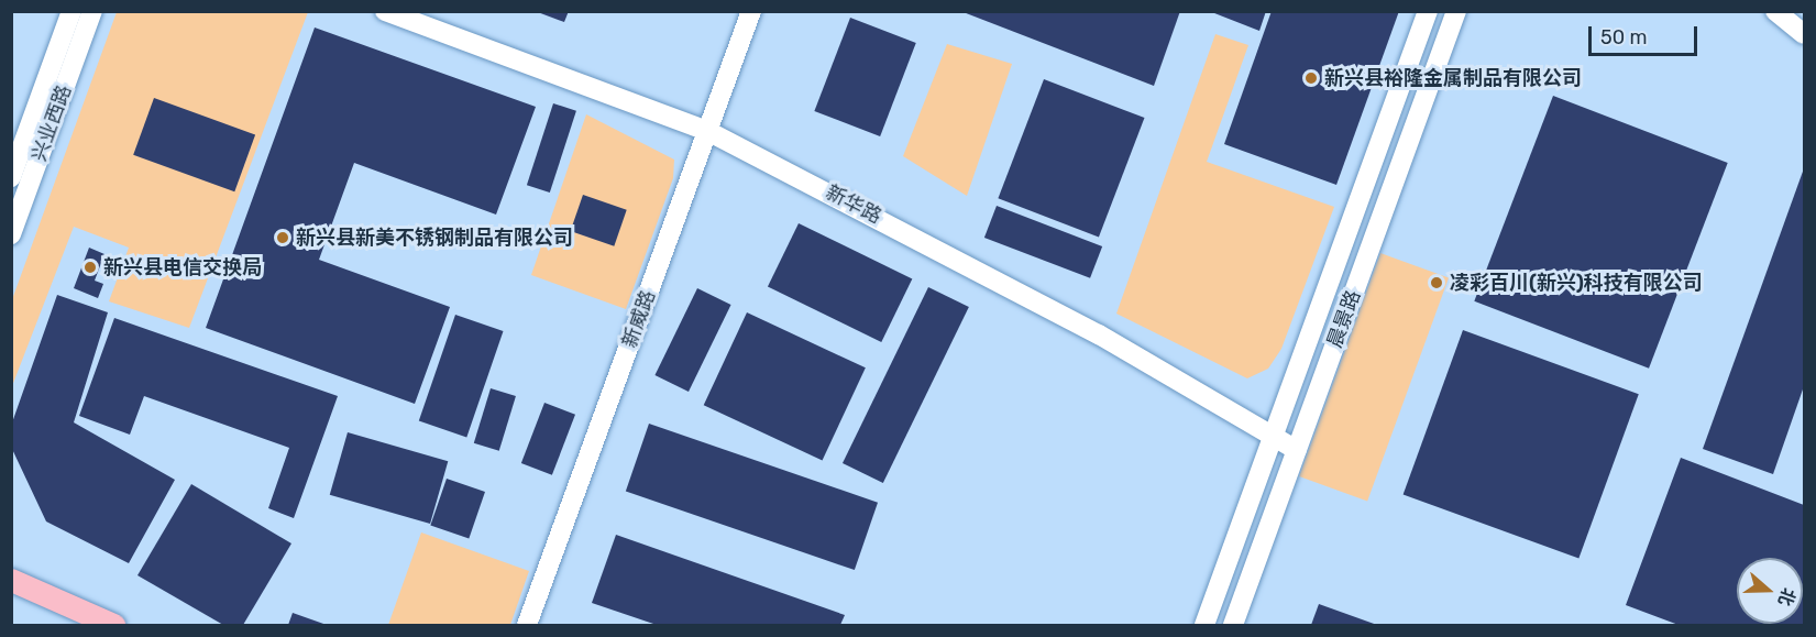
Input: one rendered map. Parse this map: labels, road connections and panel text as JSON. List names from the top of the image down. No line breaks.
{"streets":{"street":["兴业西路","新华路","新威路","晨景路"]},"crossings":[["新华路","新威路"],["新华路","晨景路"]],"places":["新兴县裕隆金属制品有限公司","新兴县新美不锈钢制品有限公司","新兴县电信交换局","凌彩百川(新兴)科技有限公司"],"scale_bar":"50 m","north":"right"}
